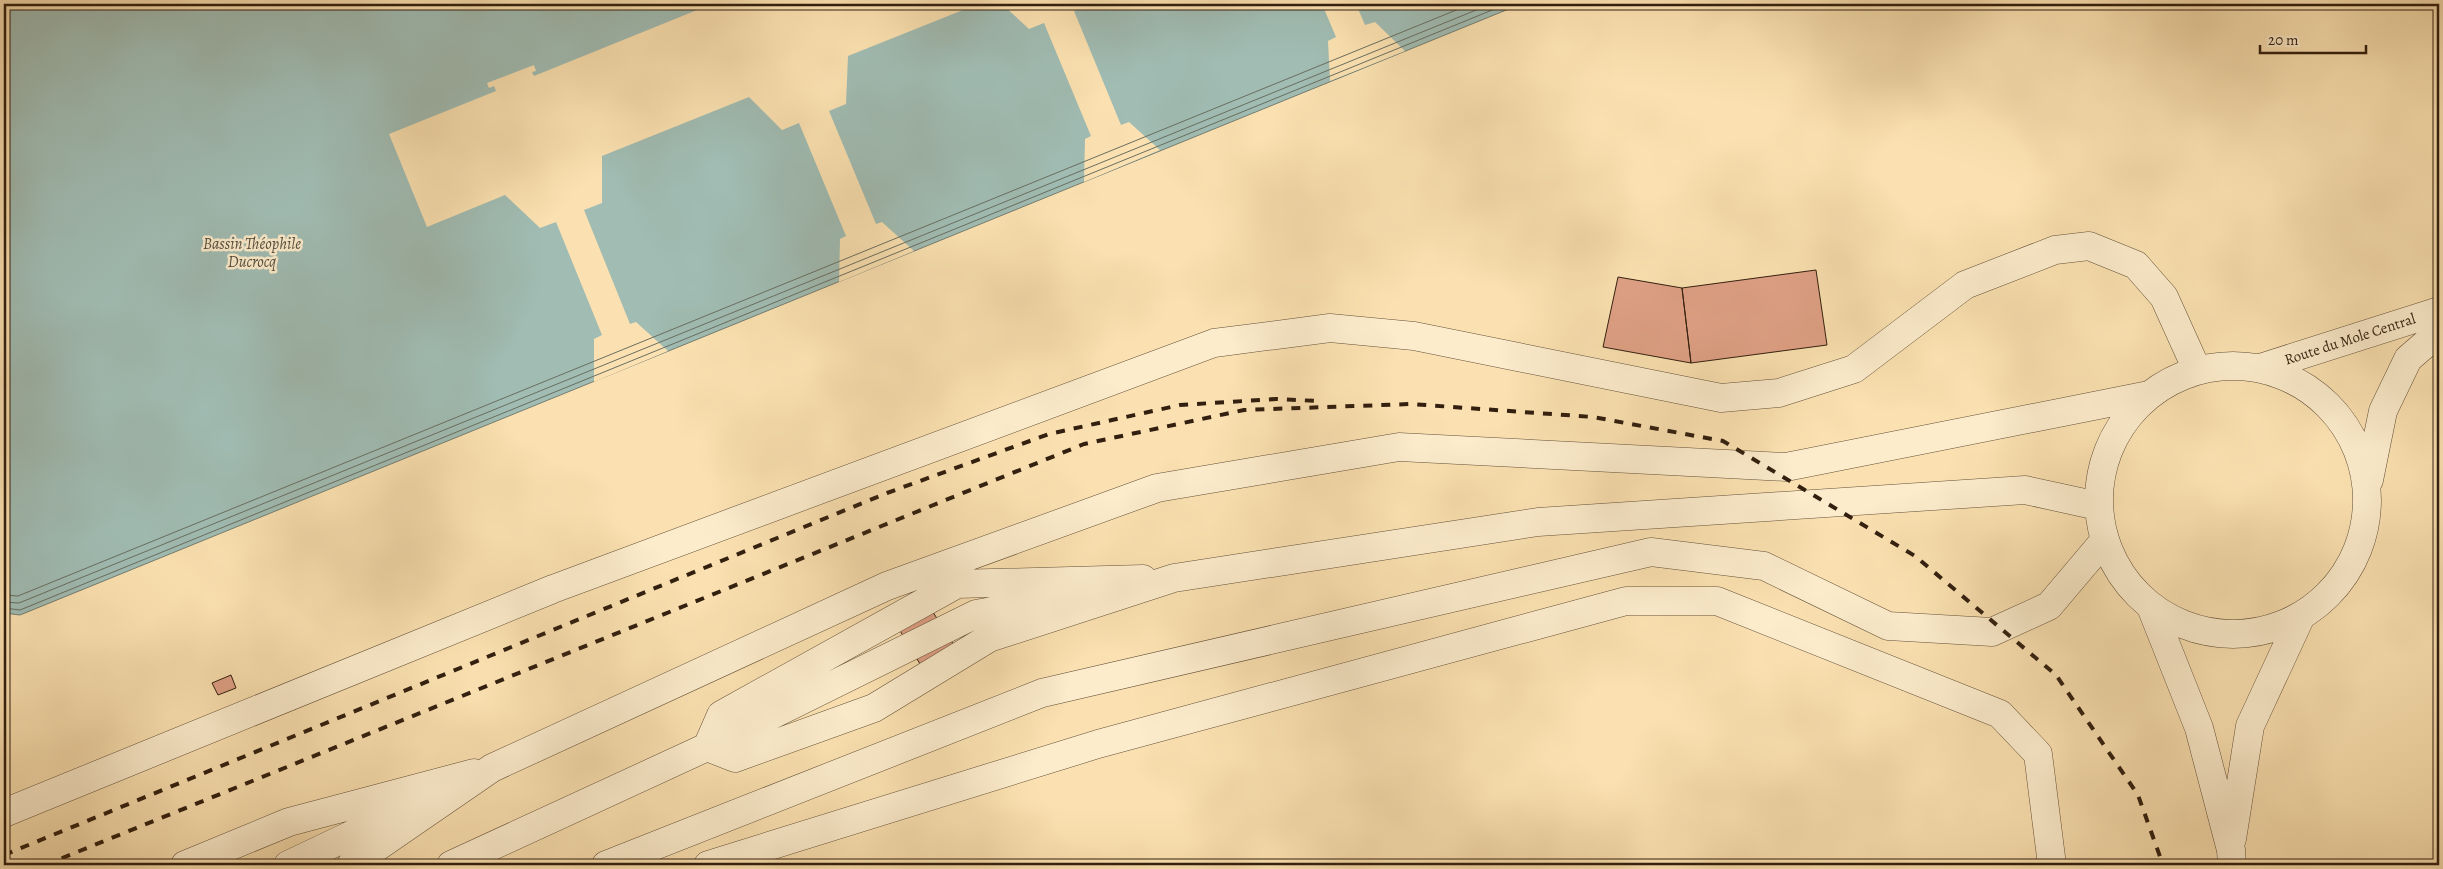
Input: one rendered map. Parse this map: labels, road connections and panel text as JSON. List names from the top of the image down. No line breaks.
{"streets":{"street":["Route du Mole Central"]},"water":["Bassin Théophile Ducrocq"],"scale_bar":"20 m"}
